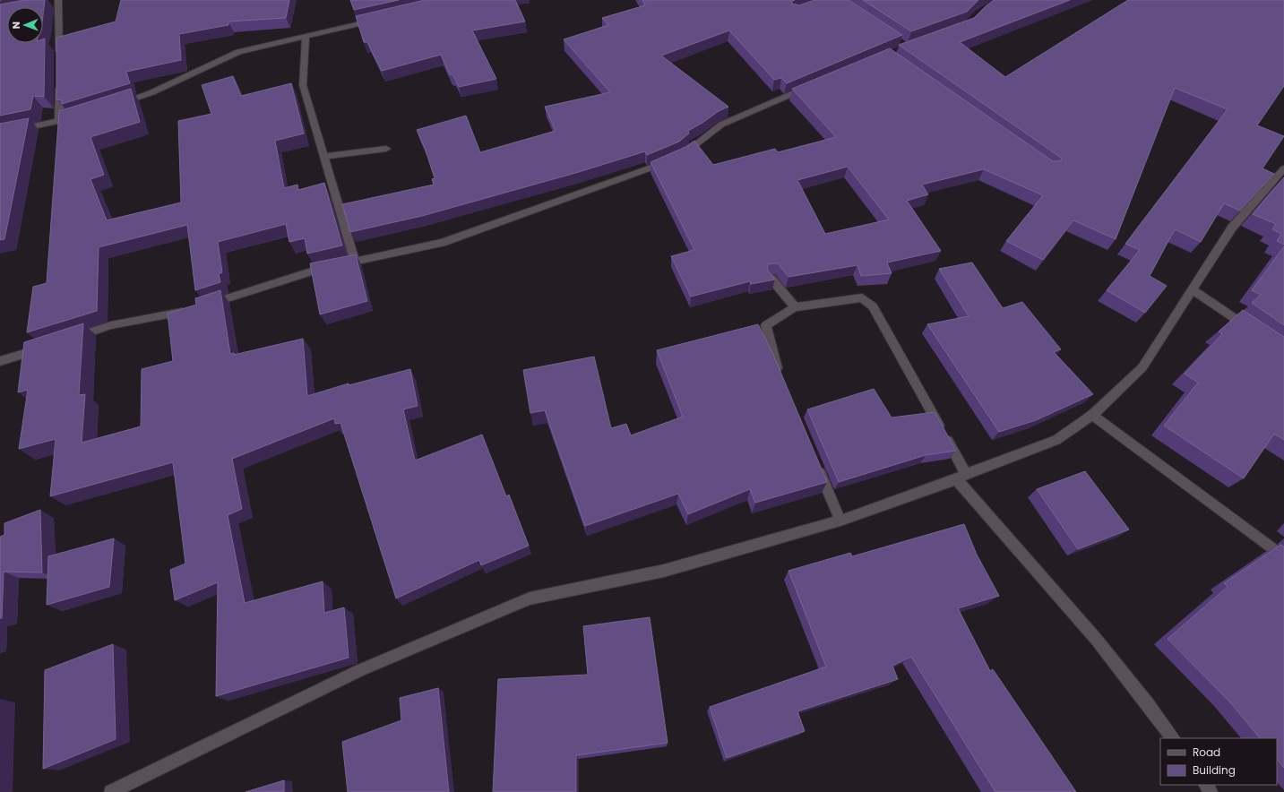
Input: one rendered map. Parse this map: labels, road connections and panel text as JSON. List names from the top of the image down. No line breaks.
{"legend":["Road","Building"],"north":"left"}
